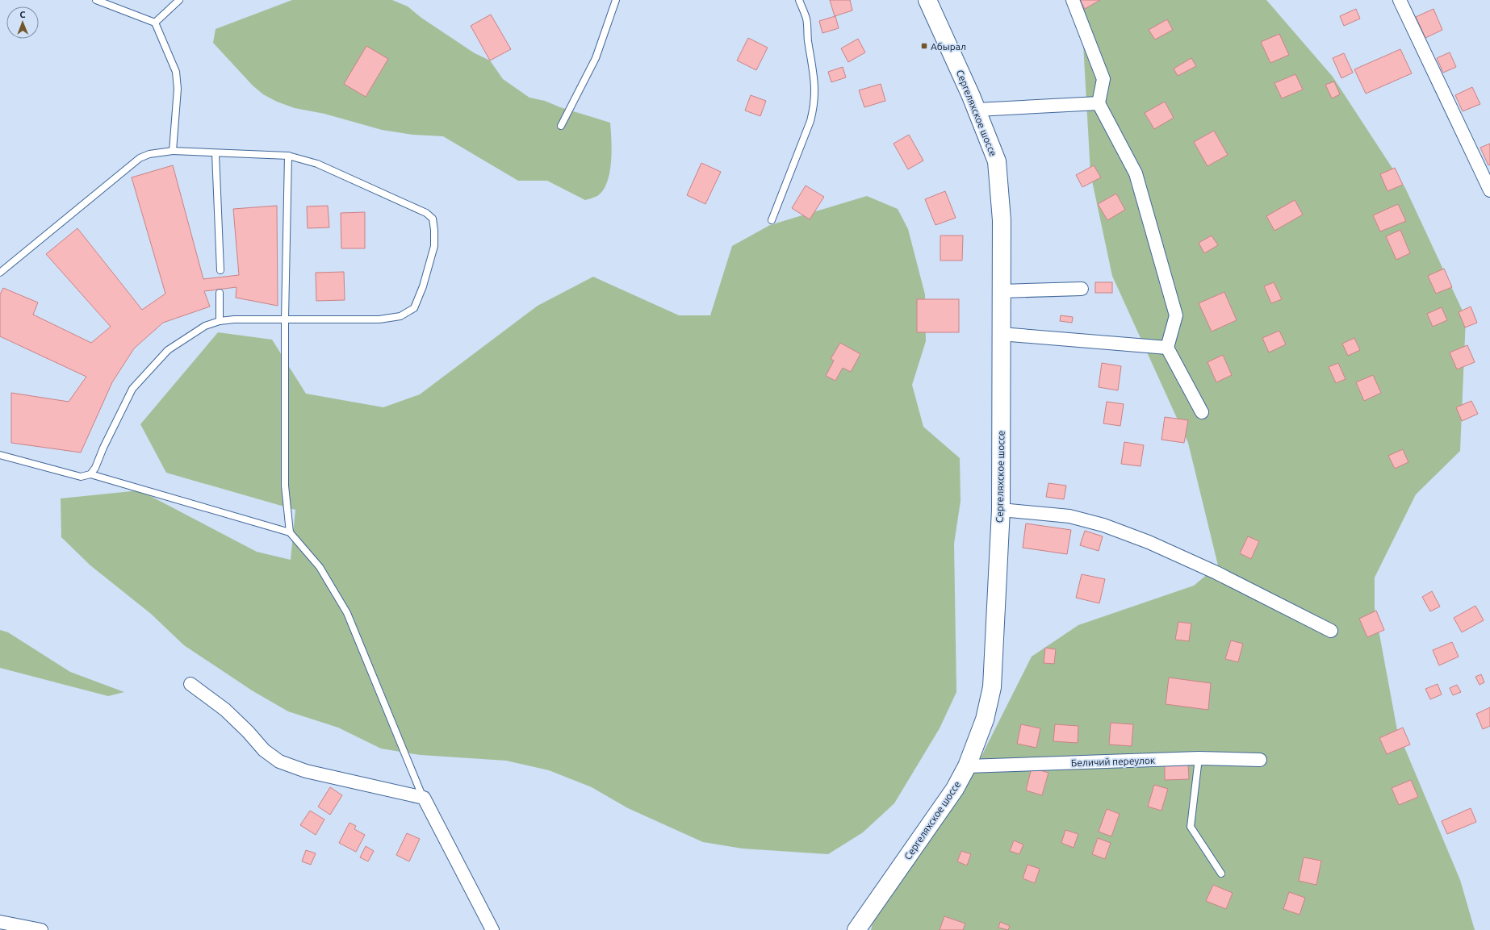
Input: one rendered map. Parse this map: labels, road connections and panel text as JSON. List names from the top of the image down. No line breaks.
{"streets":{"main road":["Сергеляхское шоссе"],"street":["Беличий переулок"]},"crossings":[["Сергеляхское шоссе","Беличий переулок"]],"places":{"transit":["Абырал"]},"north":"top"}
